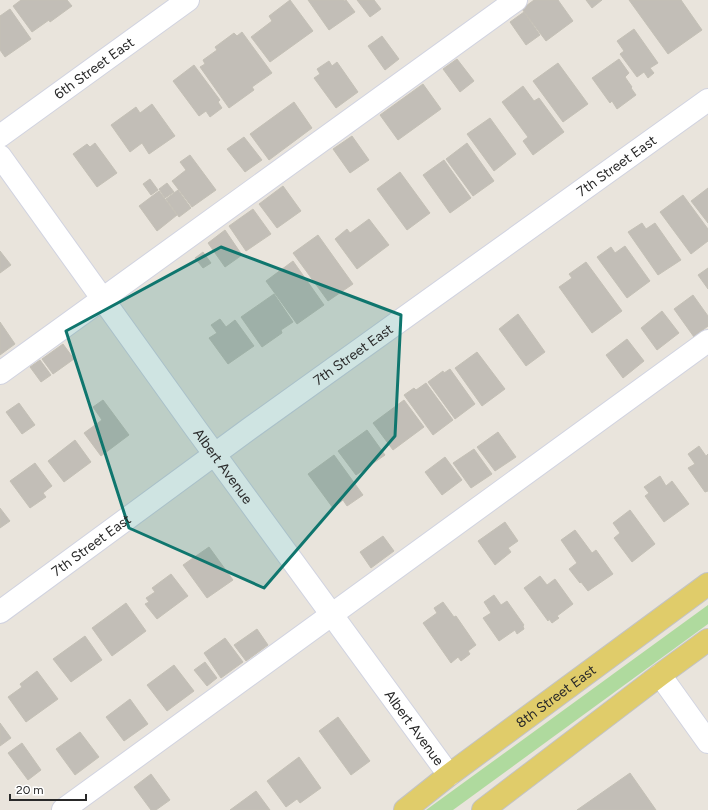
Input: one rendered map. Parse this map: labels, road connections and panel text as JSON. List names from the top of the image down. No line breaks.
{"streets":{"main road":["8th Street East"],"street":["6th Street East","7th Street East","Albert Avenue"]},"crossings":[["7th Street East","Albert Avenue"],["Albert Avenue","8th Street East"]],"scale_bar":"20 m"}
